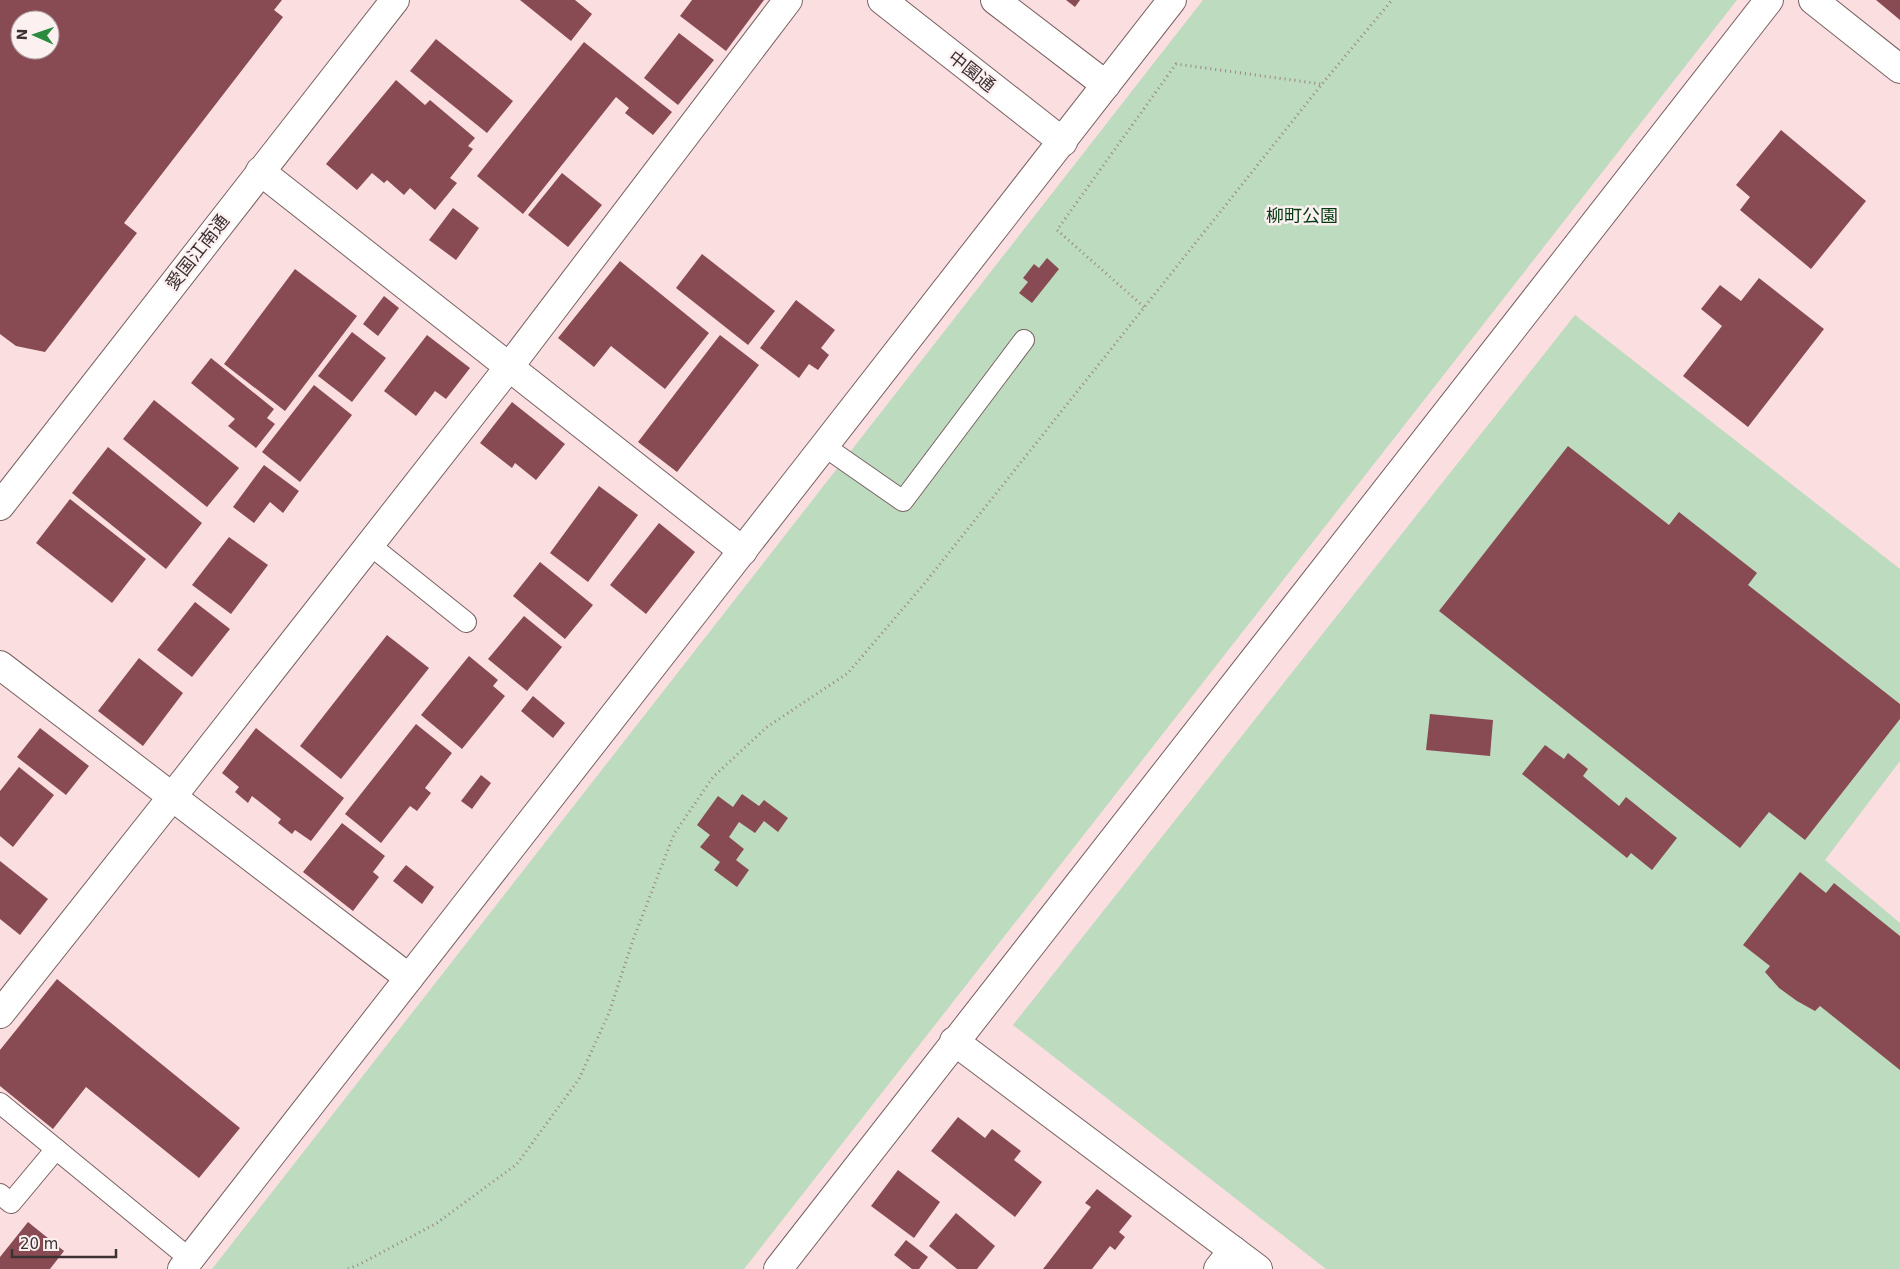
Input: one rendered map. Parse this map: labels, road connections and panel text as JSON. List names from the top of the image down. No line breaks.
{"streets":{"street":["中園通","愛国江南通"]},"parks":["柳町公園"],"scale_bar":"20 m","north":"left"}
